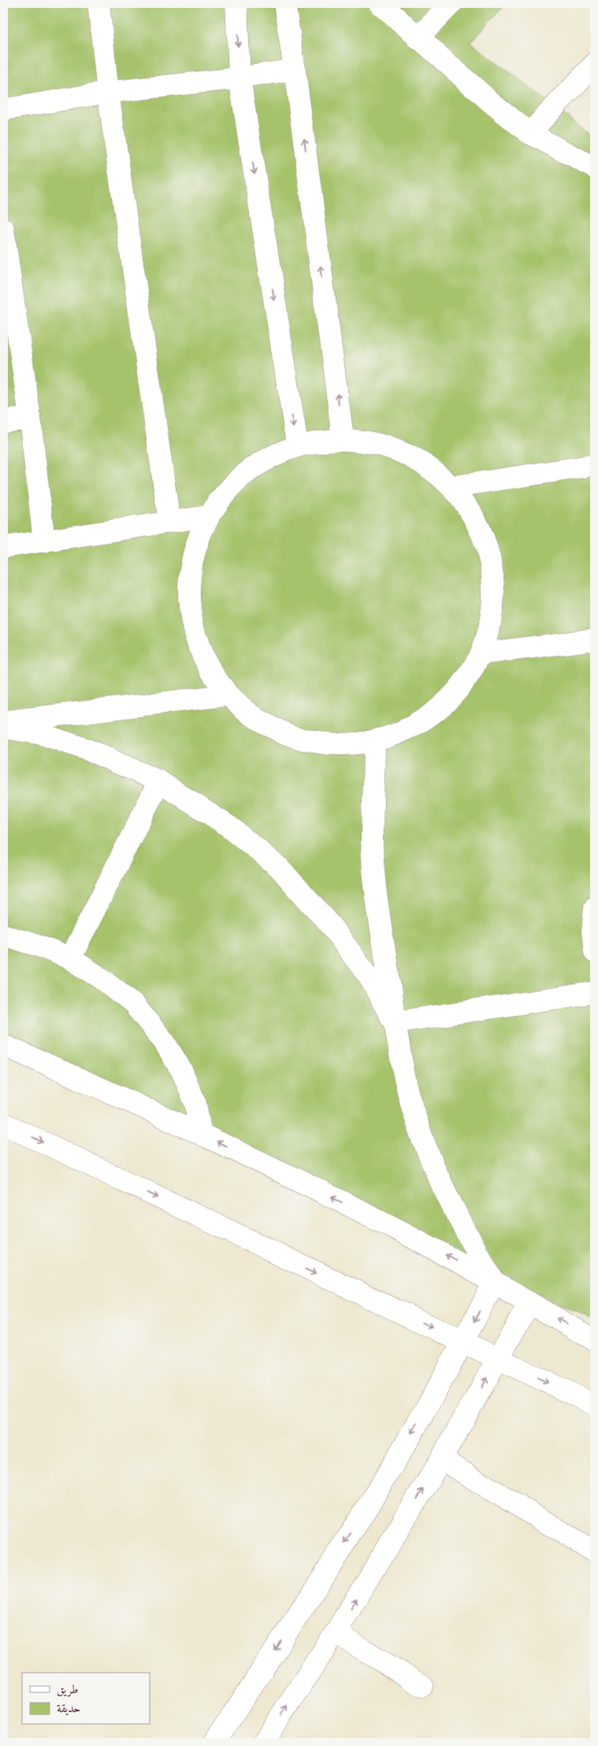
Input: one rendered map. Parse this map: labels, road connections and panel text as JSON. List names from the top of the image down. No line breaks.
{"legend":["طريق","حديقة"]}
